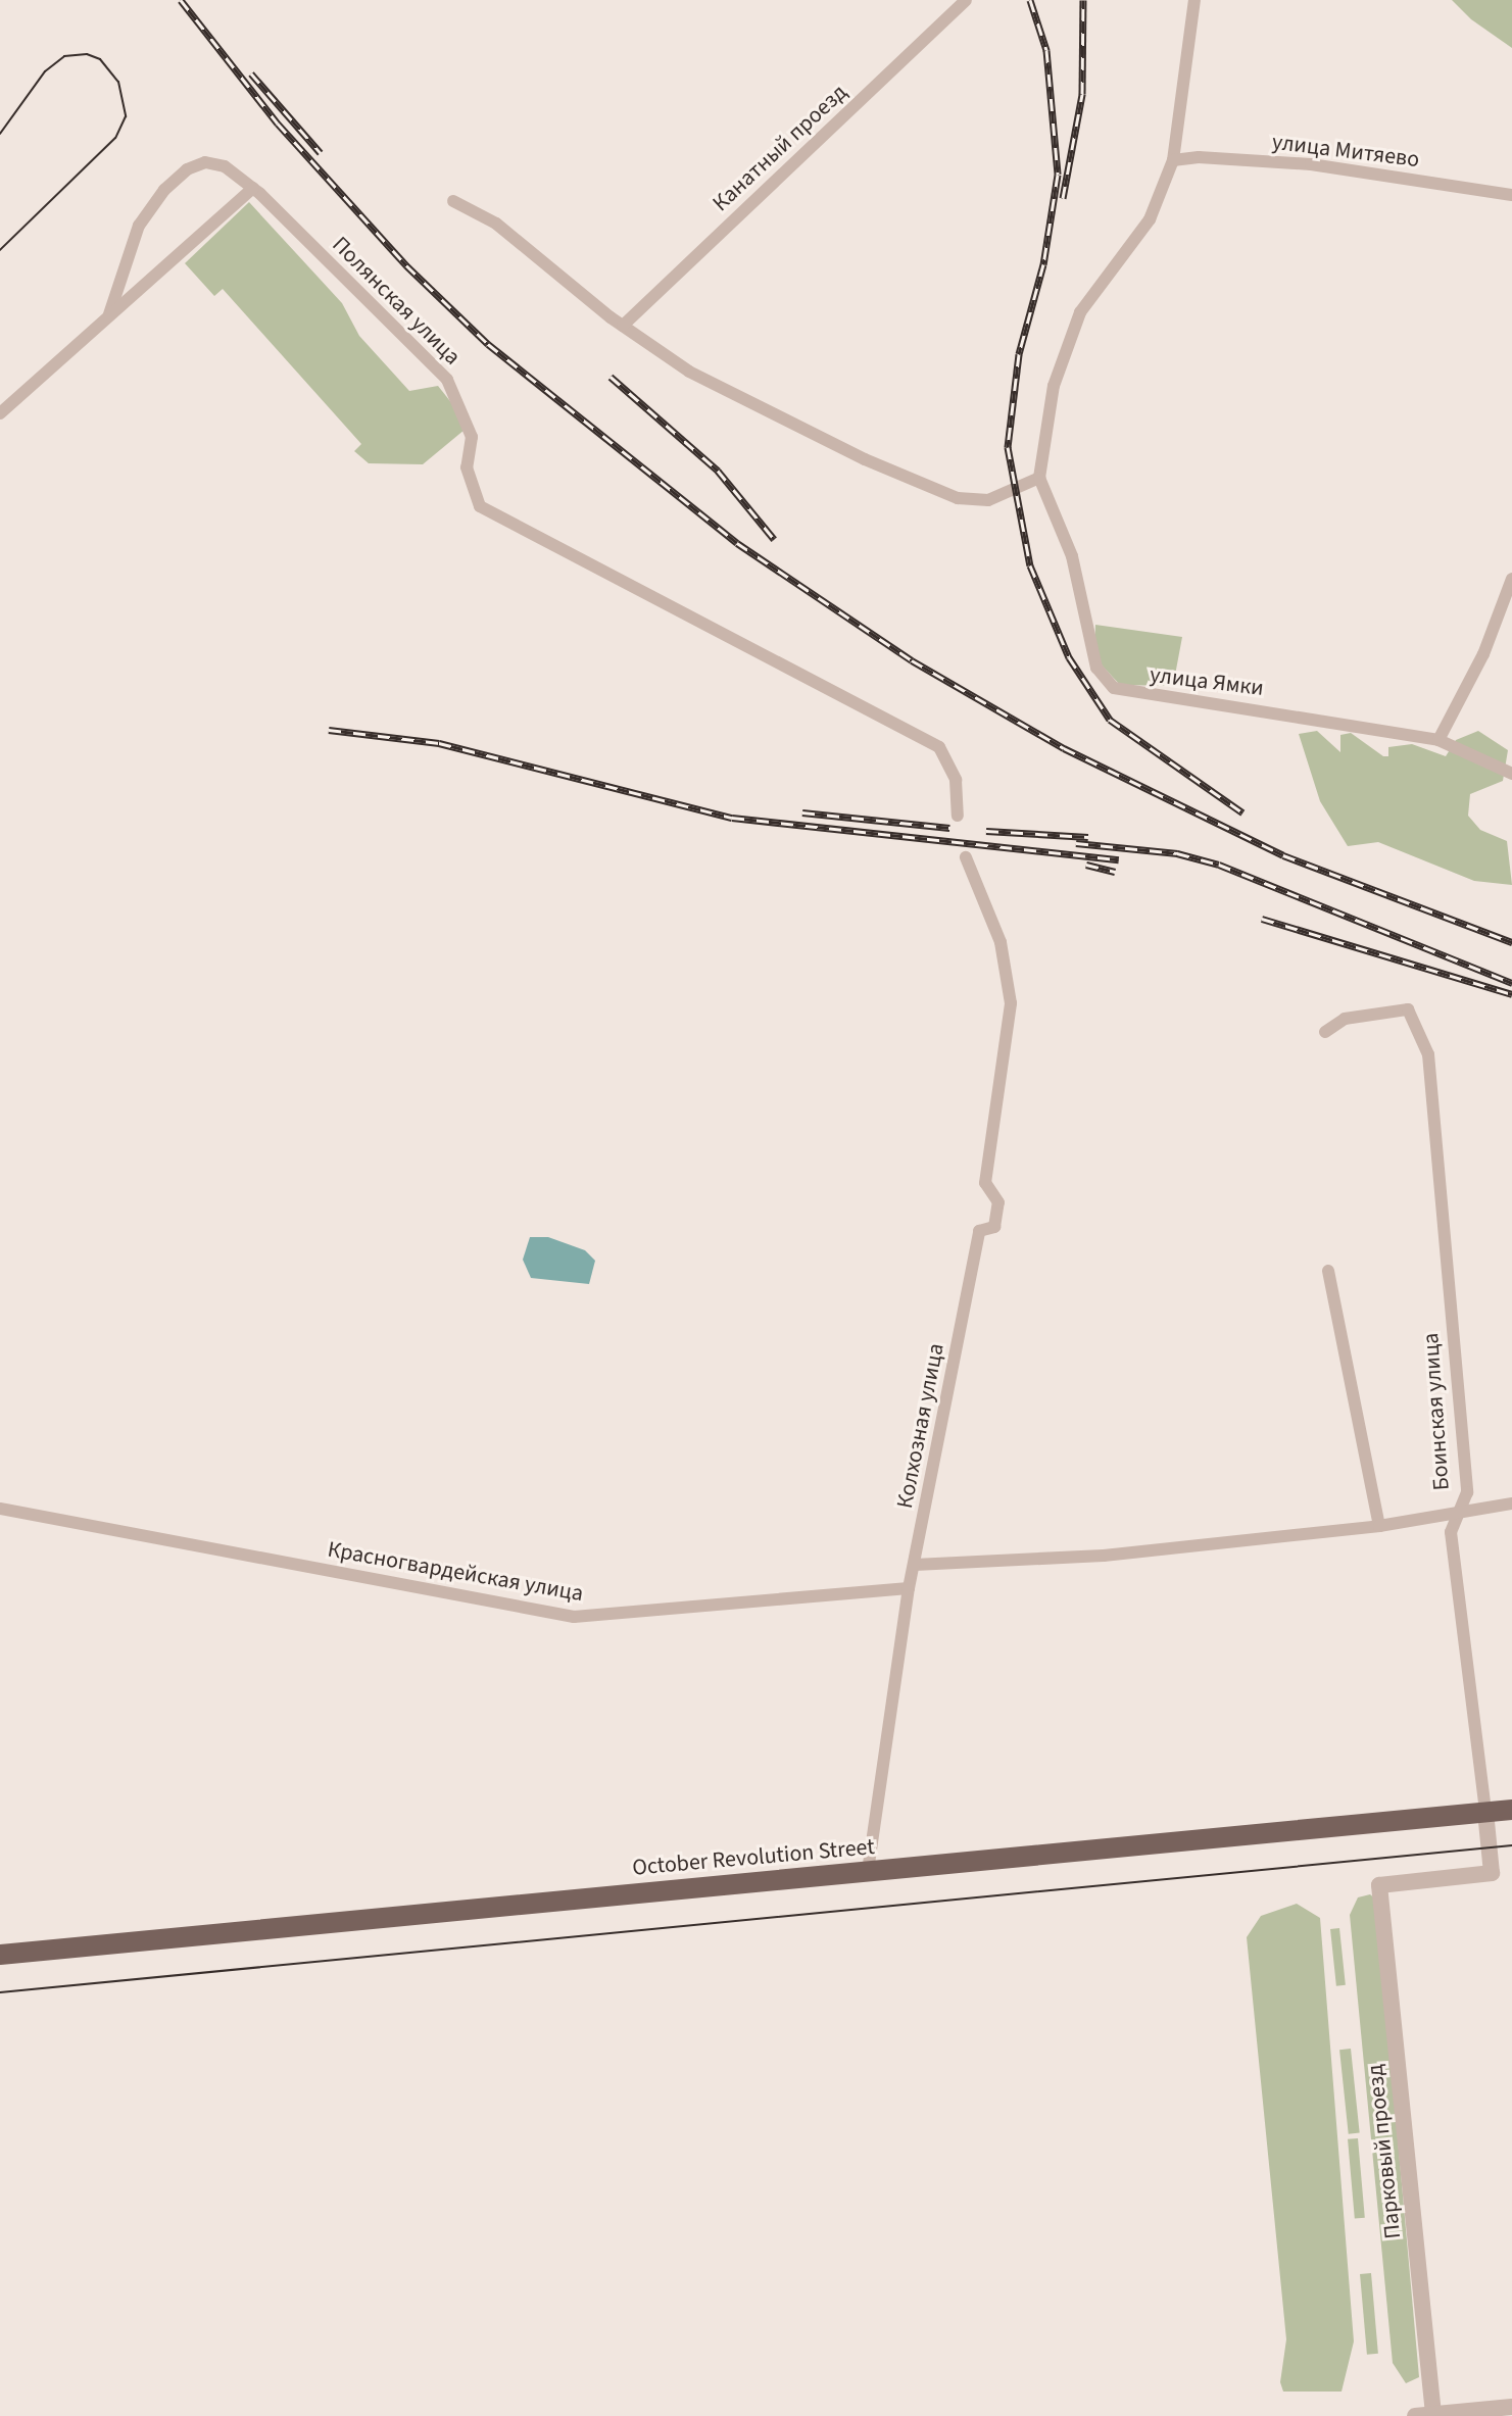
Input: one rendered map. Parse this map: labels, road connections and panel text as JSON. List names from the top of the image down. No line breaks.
{"streets":{"main road":["October Revolution Street"],"street":["Канатный проезд","улица Митяево","Полянская улица","улица Ямки","Боинская улица","Колхозная улица","Красногвардейская улица","Парковый проезд"]},"crossings":[["Боинская улица","October Revolution Street"],["Боинская улица","Парковый проезд"],["Колхозная улица","Красногвардейская улица"],["Колхозная улица","October Revolution Street"],["October Revolution Street","Парковый проезд"]]}
